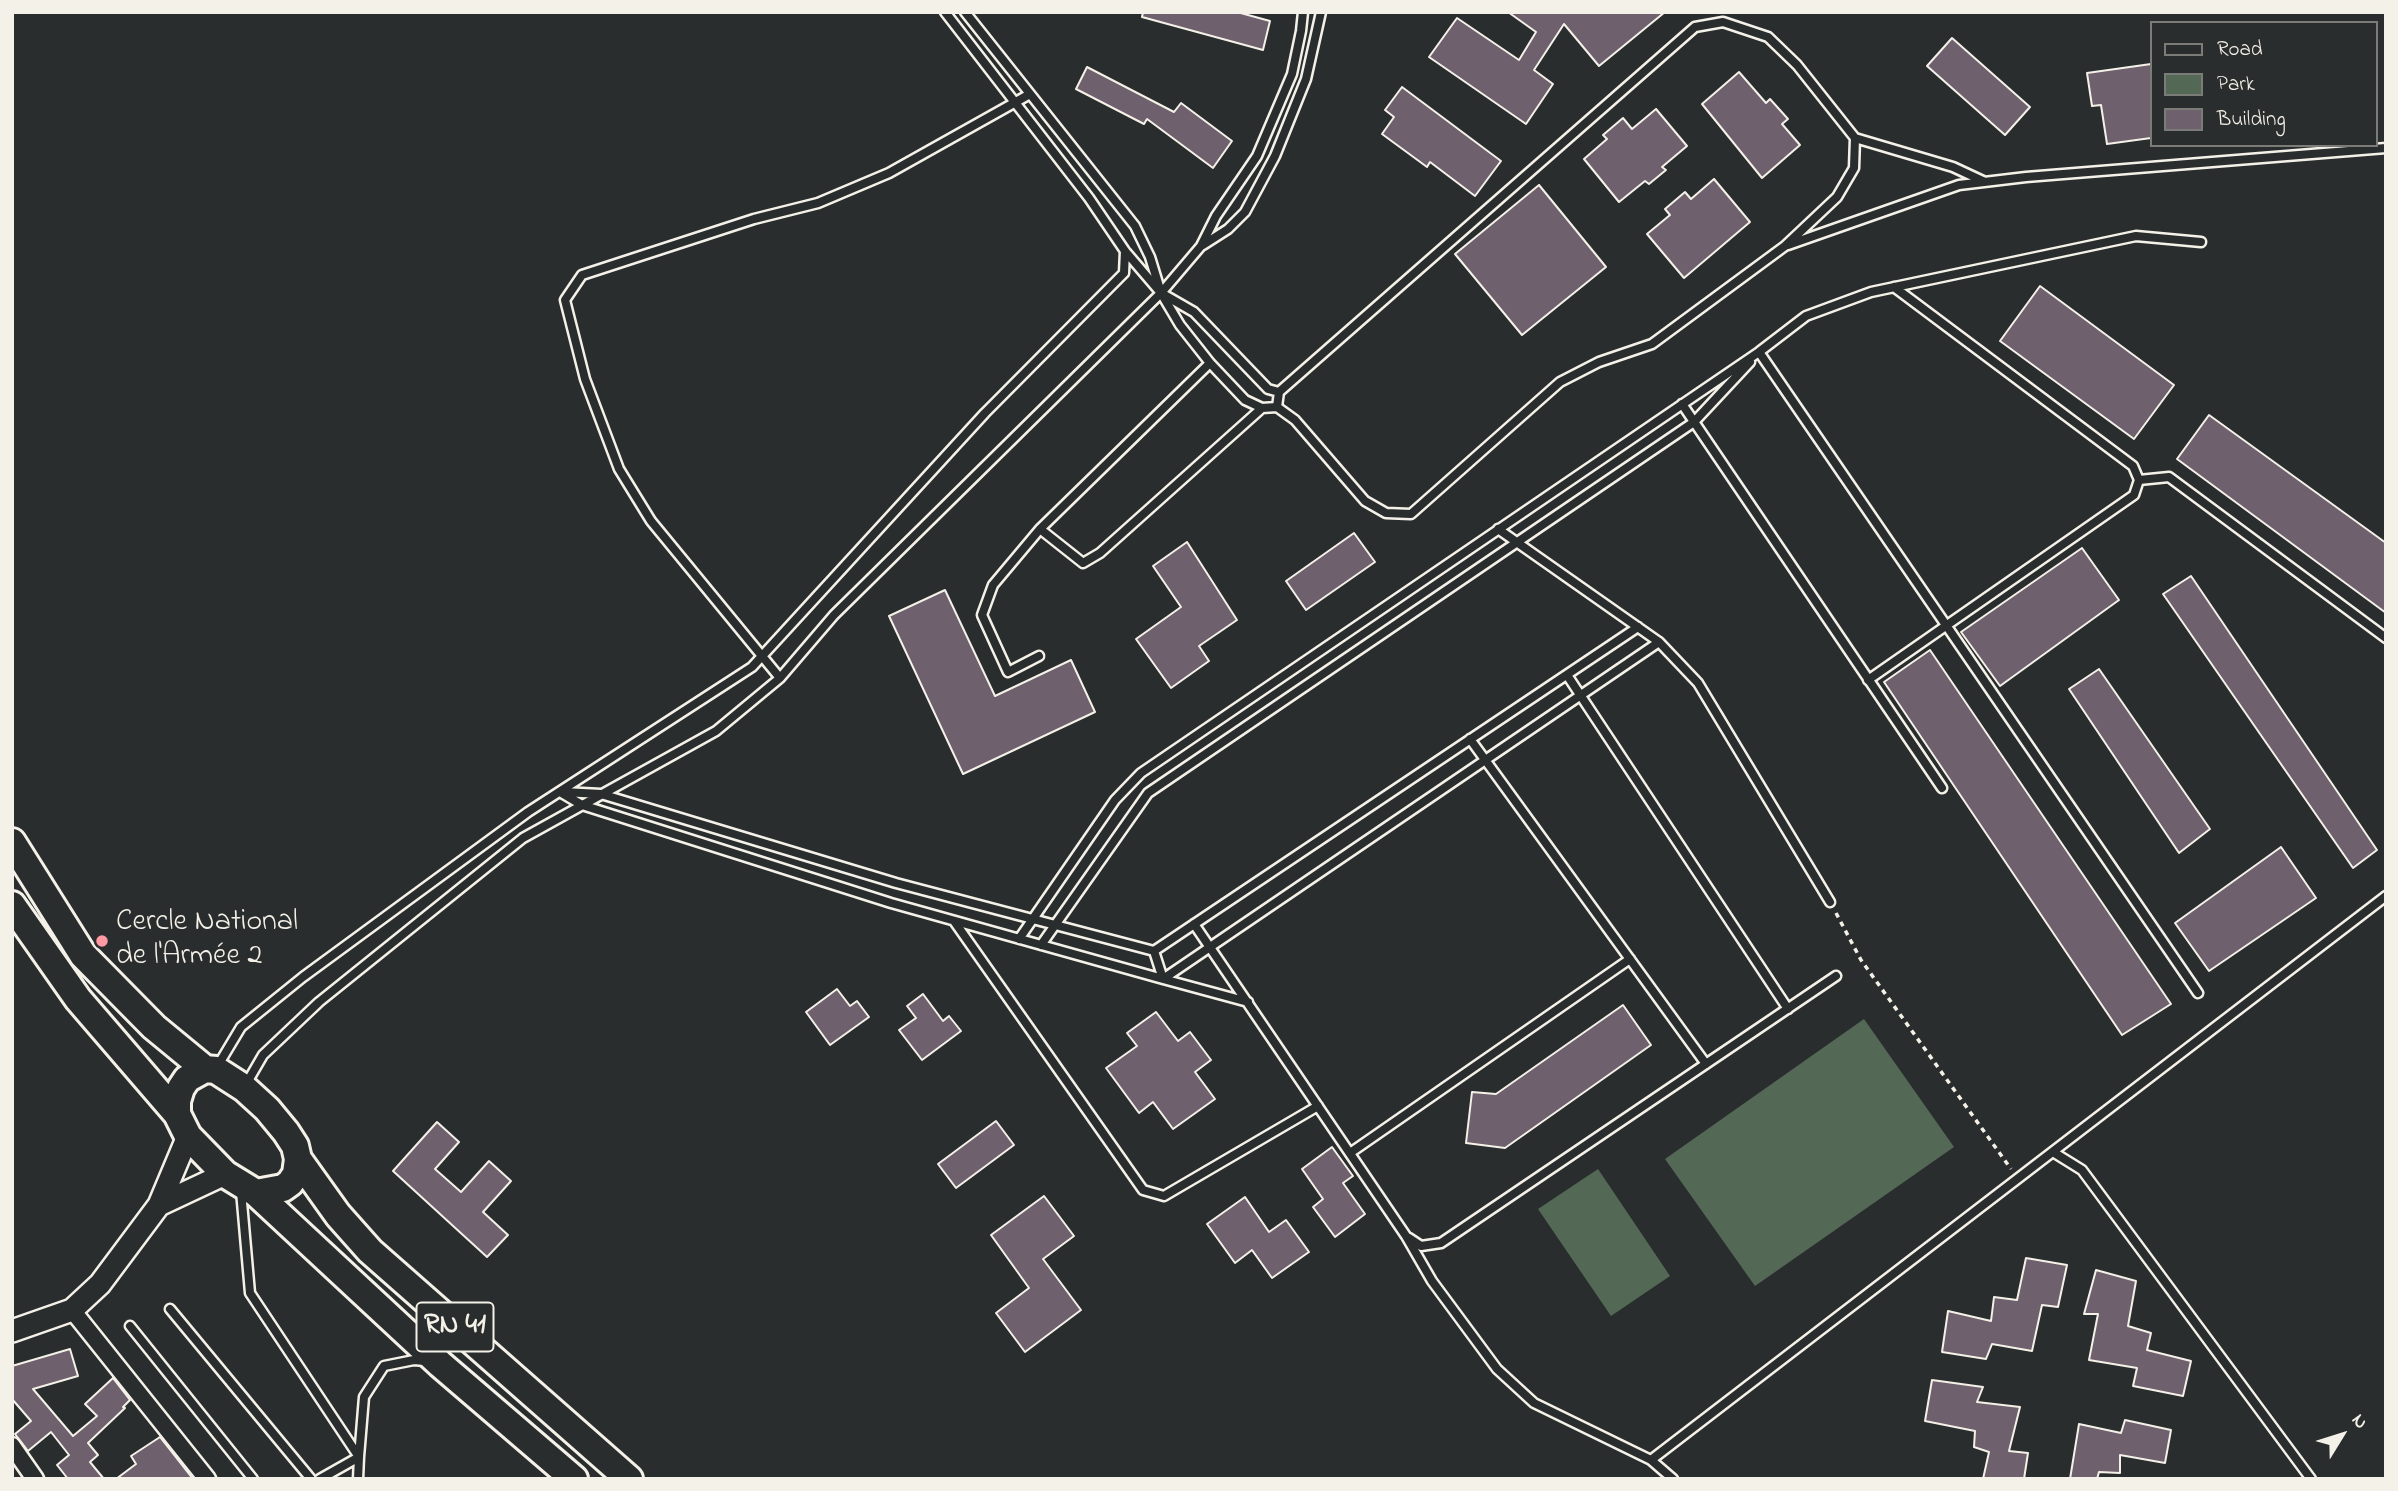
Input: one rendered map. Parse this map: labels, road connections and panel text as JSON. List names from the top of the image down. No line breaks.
{"streets":{"highway":["RN 41"]},"places":["Cercle National de l'Armée 2"],"legend":["Road","Park","Building"],"north":"top right"}
